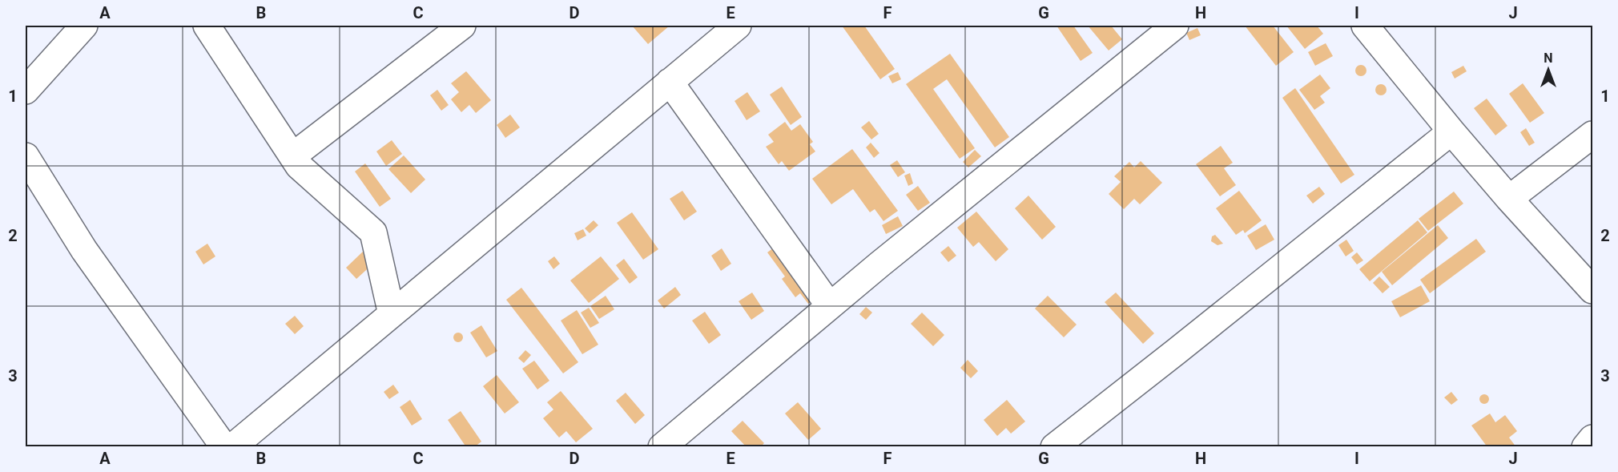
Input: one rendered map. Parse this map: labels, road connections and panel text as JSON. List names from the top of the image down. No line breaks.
{"north":"top","grid":{"columns":["A","B","C","D","E","F","G","H","I","J"],"rows":["1","2","3"]}}
